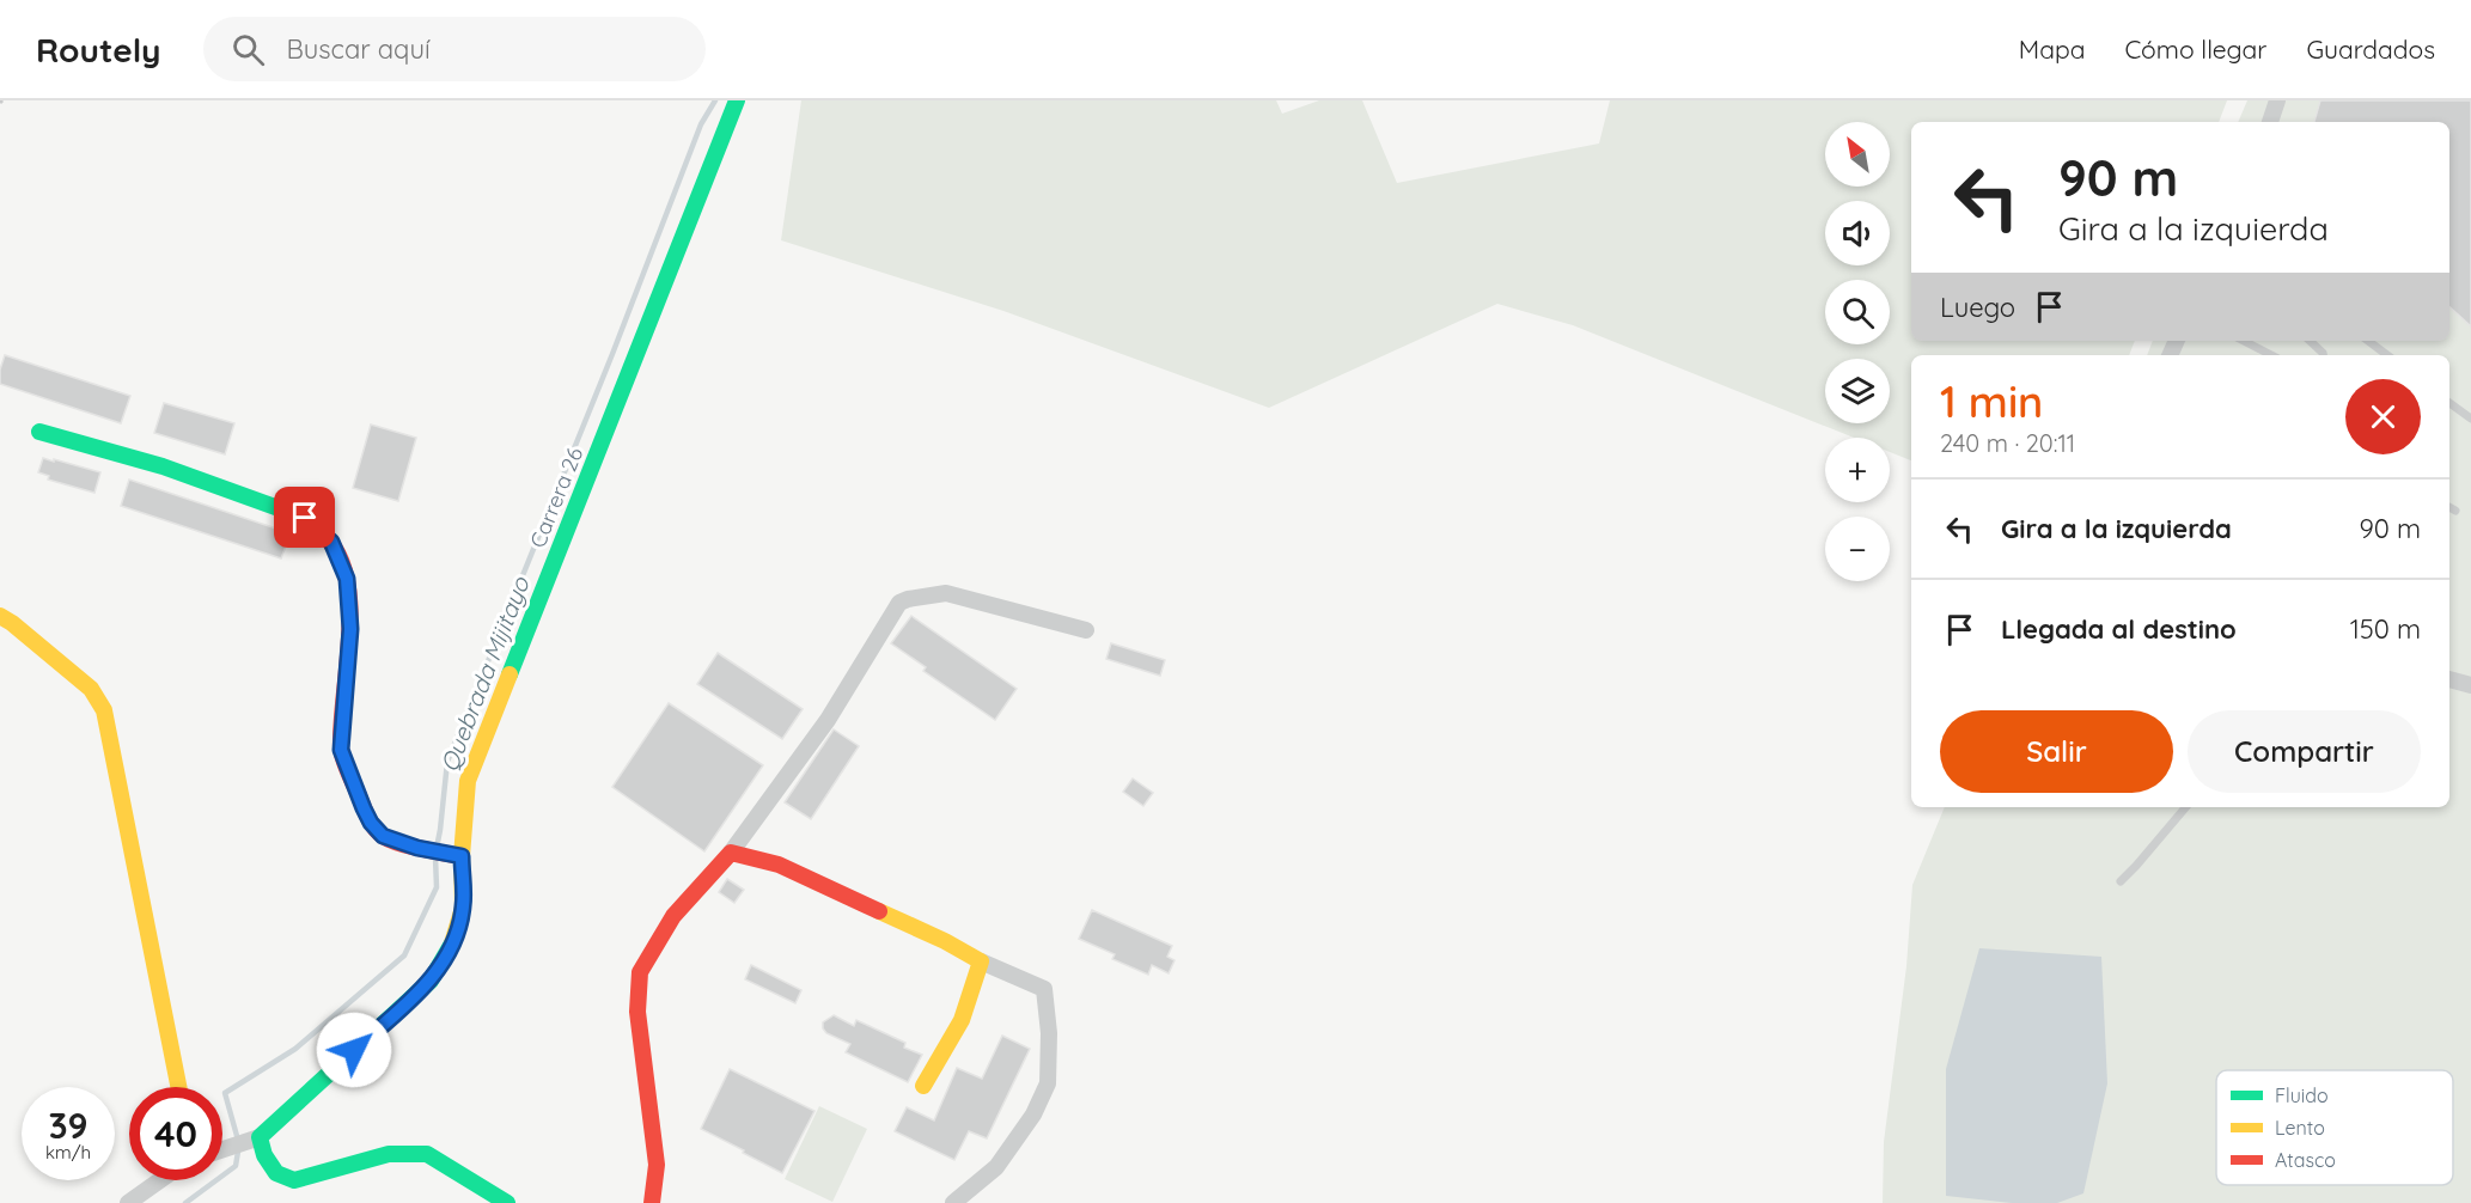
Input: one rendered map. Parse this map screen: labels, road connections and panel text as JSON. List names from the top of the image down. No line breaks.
{"streets":{"street":["Carrera 26"]},"water":["Quebrada Mijitayo"],"legend":["Fluido","Lento","Atasco"],"north":"top left","page":{"header":"Routely","search":"Buscar aquí","nav":["Mapa","Cómo llegar","Guardados"],"map_buttons":["+","−"],"turn":["90 m","Gira a la izquierda"],"then":"Luego","heading":["1 min","240 m · 20:11"],"list":[{"name":"Gira a la izquierda","value":"90 m"},{"name":"Llegada al destino","value":"150 m"}],"buttons":["Salir","Compartir"],"speed":"39 km/h","limit":"40"}}
